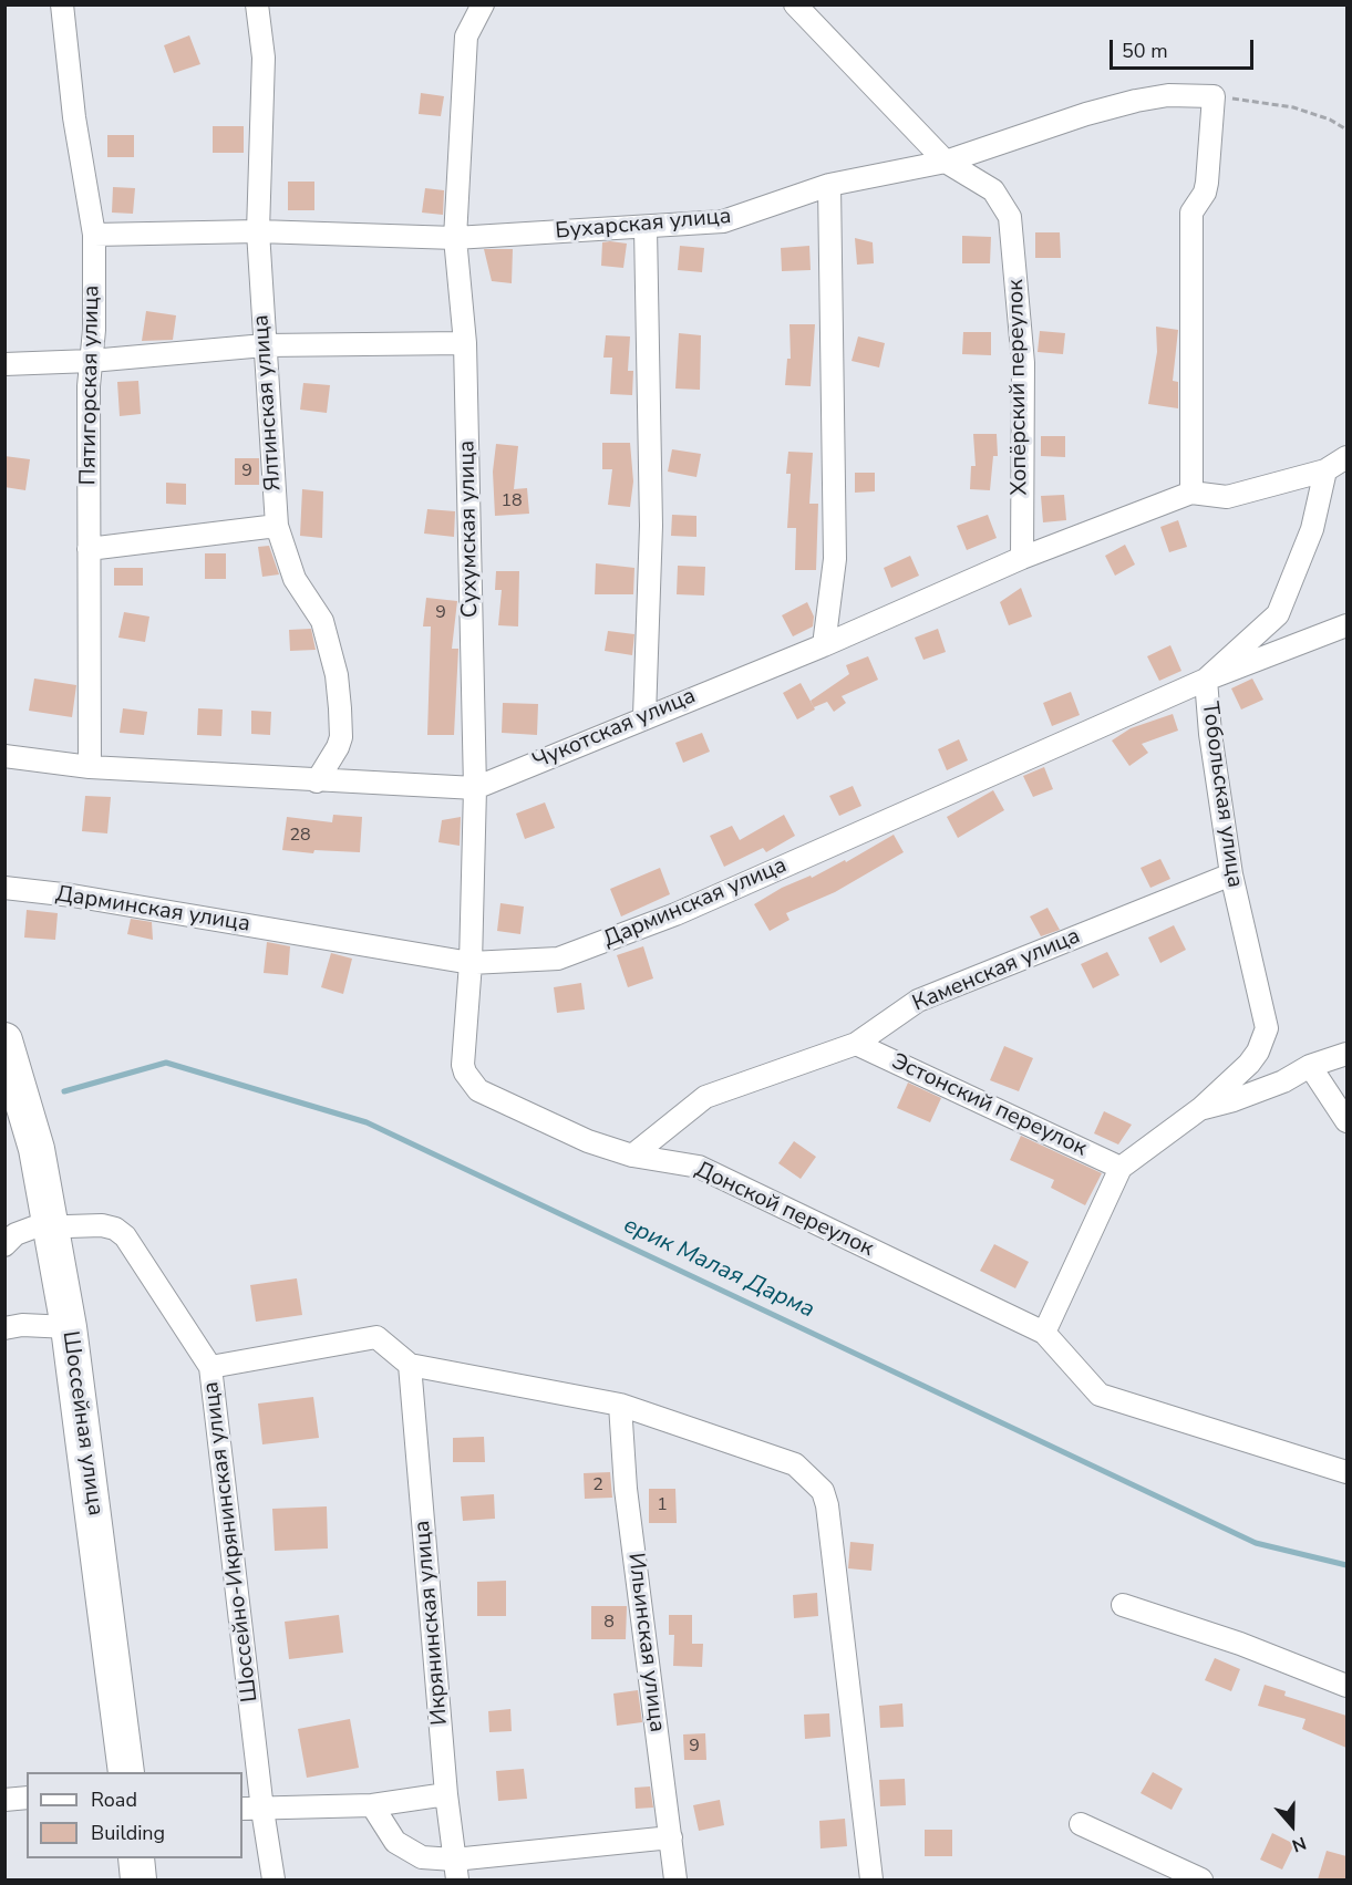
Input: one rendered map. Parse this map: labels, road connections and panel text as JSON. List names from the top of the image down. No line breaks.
{"streets":{"main road":["Шоссейная улица"],"street":["Бухарская улица","Пятигорская улица","Хопёрский переулок","Ялтинская улица","Сухумская улица","Чукотская улица","Тобольская улица","Дарминская улица","Каменская улица","Эстонский переулок","Донской переулок","Шоссейно-Икрянинская улица","Икрянинская улица","Ильинская улица"]},"crossings":[["Бухарская улица","Пятигорская улица"],["Бухарская улица","Хопёрский переулок"],["Бухарская улица","Ялтинская улица"],["Бухарская улица","Сухумская улица"],["Пятигорская улица","Чукотская улица"],["Хопёрский переулок","Чукотская улица"],["Ялтинская улица","Чукотская улица"],["Сухумская улица","Чукотская улица"],["Сухумская улица","Дарминская улица"],["Сухумская улица","Донской переулок"],["Тобольская улица","Дарминская улица"],["Тобольская улица","Каменская улица"],["Тобольская улица","Эстонский переулок"],["Тобольская улица","Донской переулок"],["Каменская улица","Эстонский переулок"],["Каменская улица","Донской переулок"],["Шоссейная улица","Шоссейно-Икрянинская улица"]],"water":["ерик Малая Дарма"],"house_numbers":["9","18","9","28","2","1","8","9"],"legend":["Road","Building"],"scale_bar":"50 m","north":"bottom"}
